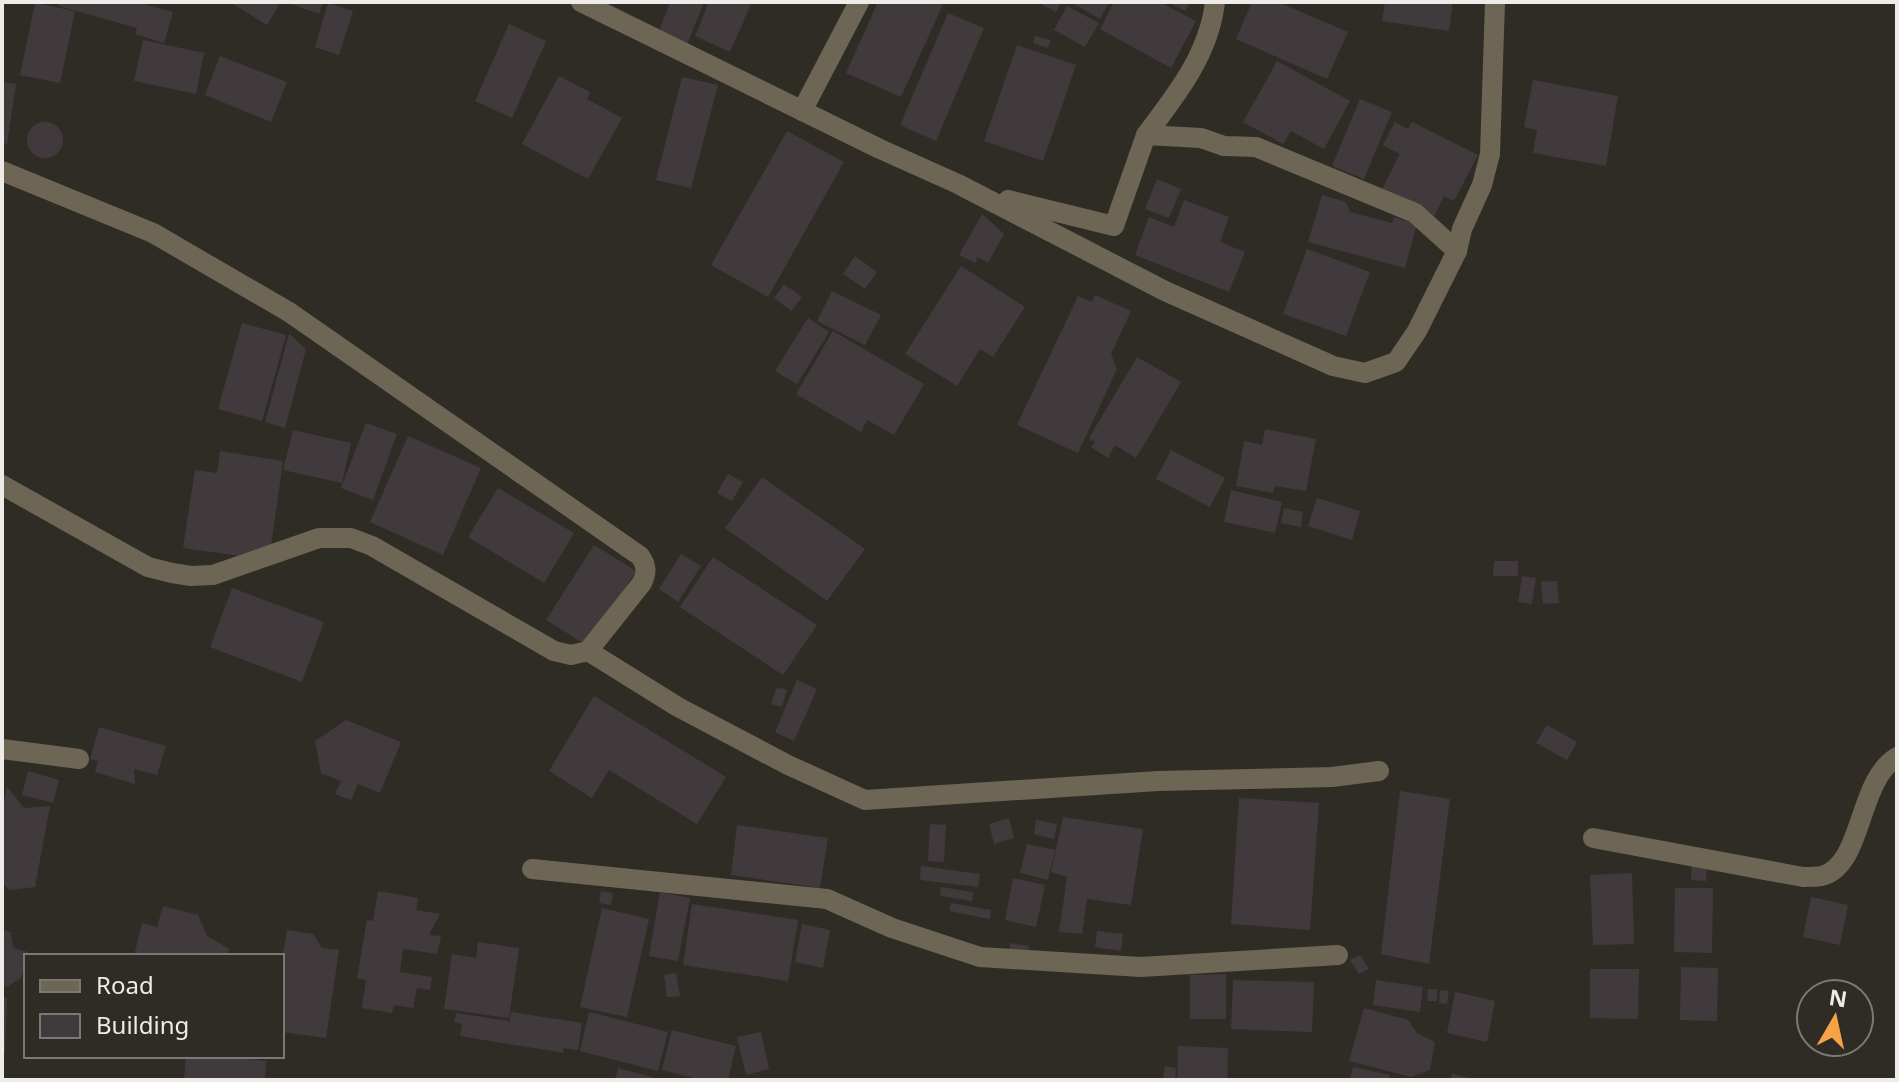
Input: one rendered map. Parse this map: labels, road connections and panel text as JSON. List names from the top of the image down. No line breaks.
{"legend":["Road","Building"],"north":"top"}
